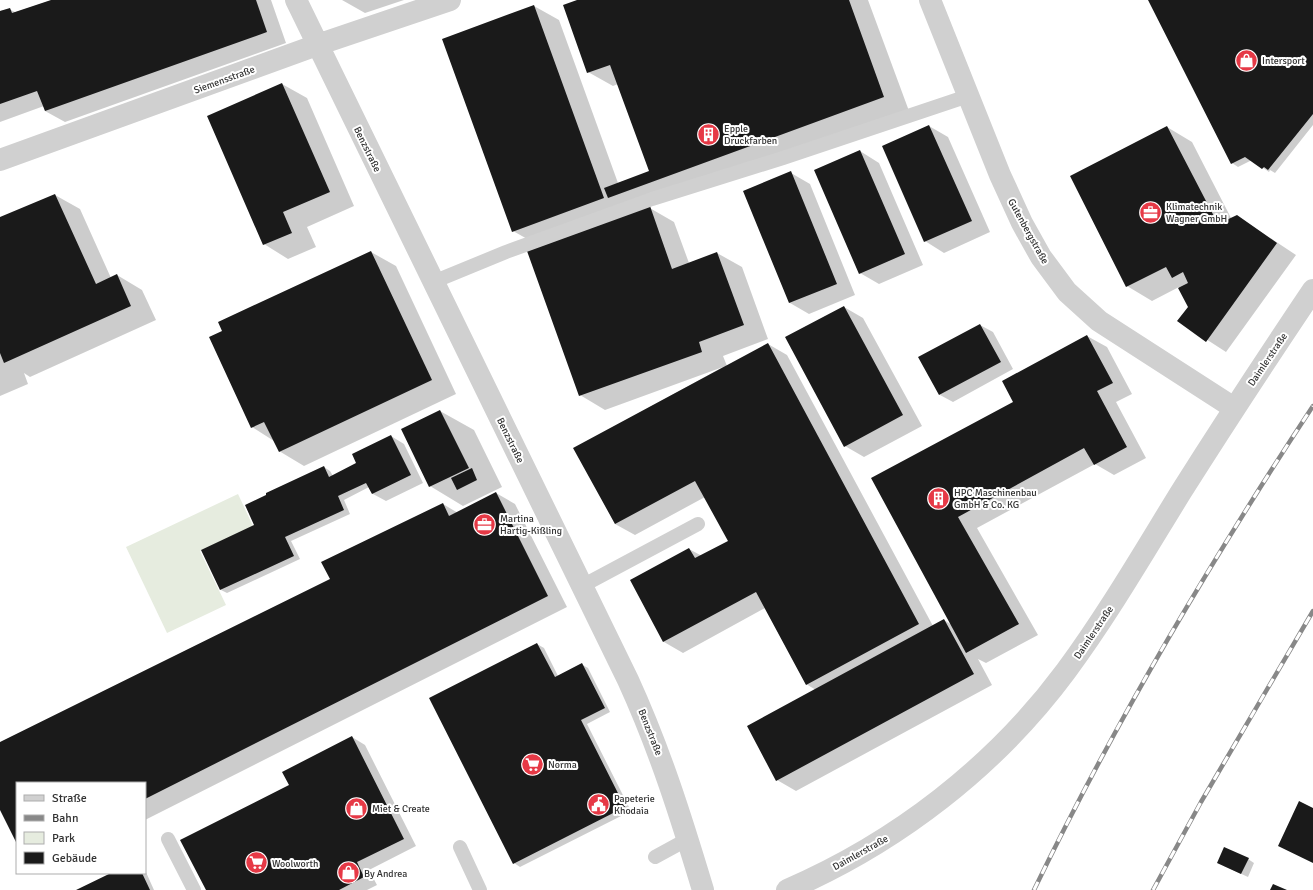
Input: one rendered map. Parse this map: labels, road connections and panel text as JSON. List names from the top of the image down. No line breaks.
{"streets":{"street":["Siemensstraße","Benzstraße","Gutenbergstraße","Daimlerstraße"]},"crossings":[["Siemensstraße","Benzstraße"],["Gutenbergstraße","Daimlerstraße"]],"places":{"shop":["Intersport","Miet & Create","By Andrea"],"building":["Epple Druckfarben","HPC Maschinenbau GmbH & Co. KG"],"office":["Klimatechnik Wagner GmbH","Martina Hartig-Kißling"],"supermarket":["Norma","Woolworth"],"public building":["Papeterie Khodaia"]},"legend":["Straße","Bahn","Park","Gebäude"]}
